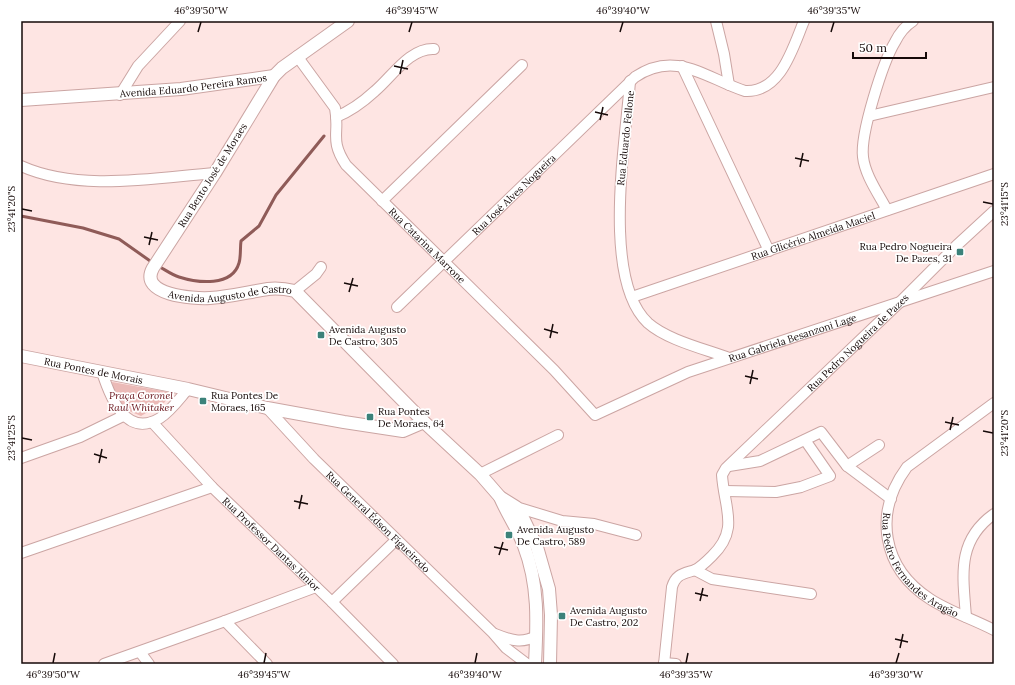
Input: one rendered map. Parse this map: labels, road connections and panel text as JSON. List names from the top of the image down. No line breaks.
{"streets":{"street":["Avenida Eduardo Pereira Ramos","Rua Eduardo Fellone","Rua Bento José de Moraes","Rua José Alves Nogueira","Rua Glicério Almeida Maciel","Rua Catarina Marrone","Avenida Augusto de Castro","Rua Gabriela Besanzoni Lage","Rua Pedro Nogueira de Pazes","Rua Pontes de Morais","Rua General Édson Figueiredo","Rua Professor Dantas Júnior","Rua Pedro Fernandes Aragão"]},"crossings":[["Avenida Eduardo Pereira Ramos","Rua Bento José de Moraes"],["Avenida Eduardo Pereira Ramos","Rua Catarina Marrone"],["Rua Eduardo Fellone","Rua José Alves Nogueira"],["Rua Eduardo Fellone","Rua Glicério Almeida Maciel"],["Rua Eduardo Fellone","Rua Gabriela Besanzoni Lage"],["Rua Bento José de Moraes","Avenida Augusto de Castro"],["Rua José Alves Nogueira","Rua Catarina Marrone"],["Rua Catarina Marrone","Rua Gabriela Besanzoni Lage"],["Avenida Augusto de Castro","Rua Pontes de Morais"],["Avenida Augusto de Castro","Rua General Édson Figueiredo"],["Rua Gabriela Besanzoni Lage","Rua Pedro Nogueira de Pazes"],["Rua Pontes de Morais","Rua General Édson Figueiredo"]],"parks":["Praça Coronel Raul Whitaker"],"places":{"transit":["Rua Pedro Nogueira De Pazes, 31","Avenida Augusto De Castro, 305","Rua Pontes De Moraes, 165","Rua Pontes De Moraes, 64","Avenida Augusto De Castro, 589","Avenida Augusto De Castro, 202"]},"scale_bar":"50 m","coordinates":["46°39'50\"W","46°39'45\"W","46°39'40\"W","46°39'35\"W","23°41'15\"S","23°41'20\"S","23°41'25\"S","46°39'30\"W"]}
